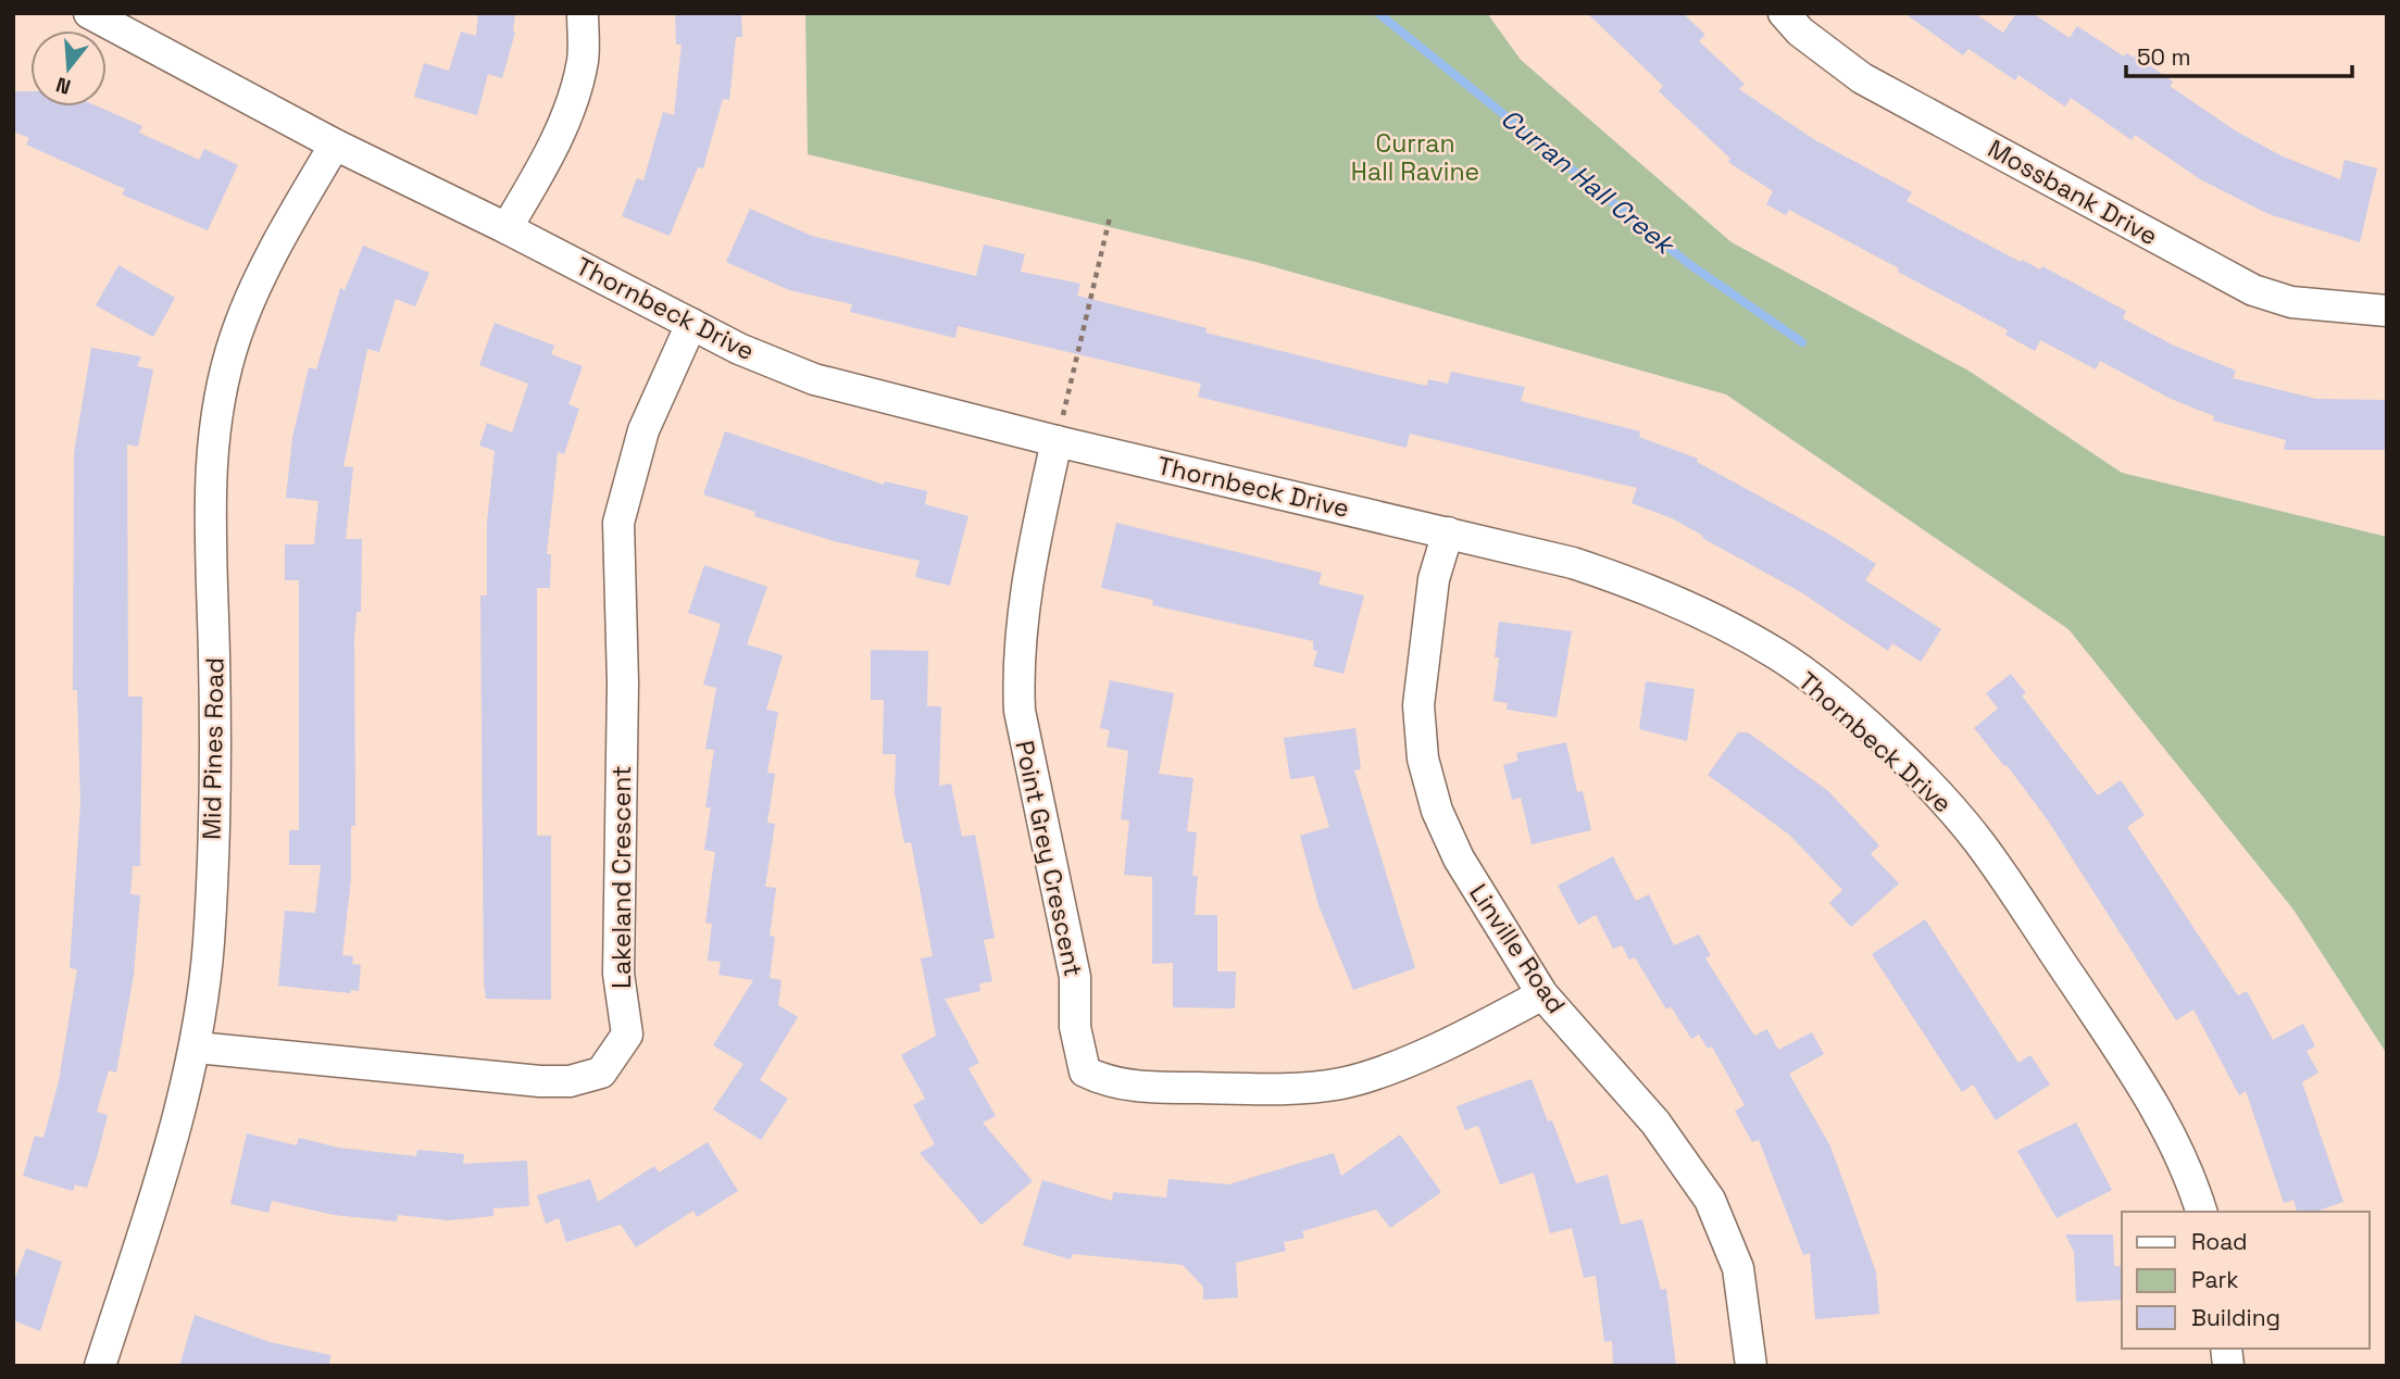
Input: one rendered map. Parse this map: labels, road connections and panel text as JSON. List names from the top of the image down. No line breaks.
{"streets":{"street":["Mossbank Drive","Thornbeck Drive","Mid Pines Road","Point Grey Crescent","Lakeland Crescent","Linville Road"]},"crossings":[["Thornbeck Drive","Mid Pines Road"],["Thornbeck Drive","Point Grey Crescent"],["Thornbeck Drive","Lakeland Crescent"],["Thornbeck Drive","Linville Road"],["Mid Pines Road","Lakeland Crescent"],["Point Grey Crescent","Linville Road"]],"water":["Curran Hall Creek"],"parks":["Curran Hall Ravine"],"legend":["Road","Park","Building"],"scale_bar":"50 m","north":"bottom"}
